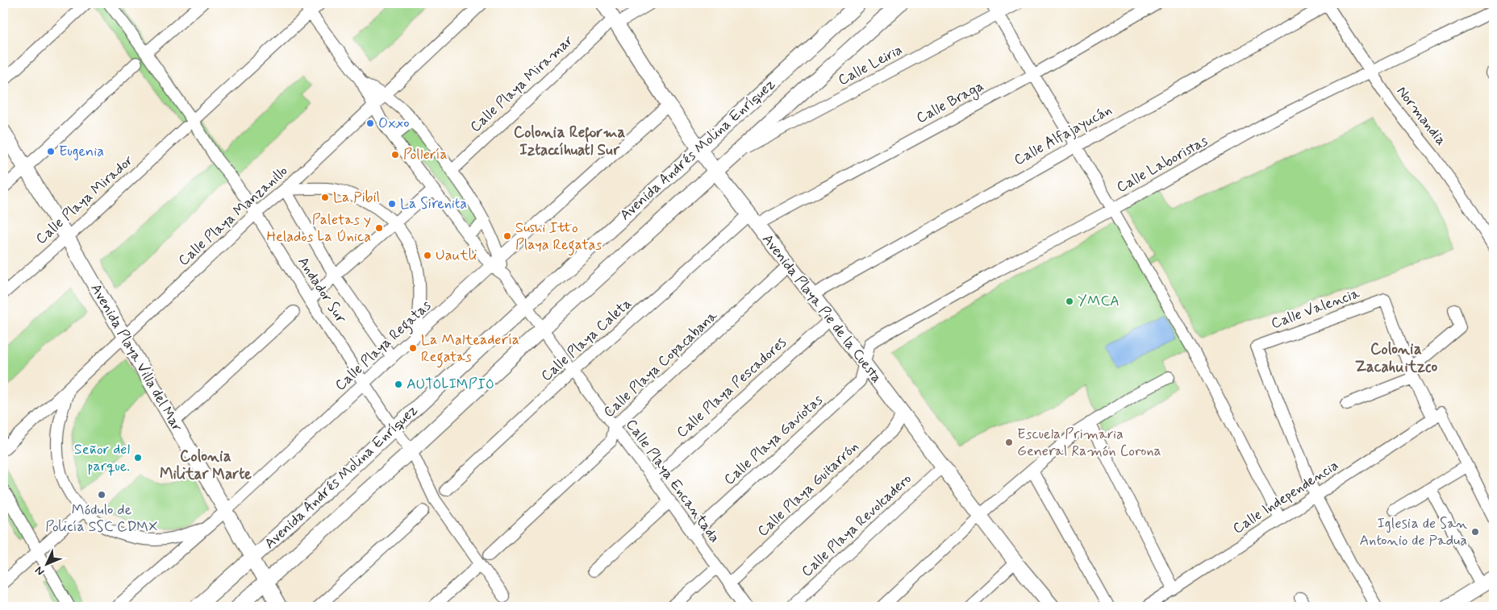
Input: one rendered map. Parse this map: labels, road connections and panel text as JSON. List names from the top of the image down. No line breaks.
{"streets":{"main road":["Avenida Andrés Molina Enríquez","Avenida Playa Pie de la Cuesta","Avenida Playa Villa del Mar"],"street":["Calle Leiria","Calle Playa Miramar","Calle Braga","Normandia","Calle Alfajayucán","Calle Laboristas","Calle Playa Mirador","Calle Playa Manzanillo","Andador Sur","Calle Valencia","Calle Playa Caleta","Calle Playa Regatas","Calle Playa Copacabana","Calle Playa Pescadores","Calle Playa Gaviotas","Calle Playa Encantada","Calle Playa Guitarrón","Calle Independencia","Calle Playa Revolcadero"]},"crossings":[["Calle Leiria","Avenida Andrés Molina Enríquez"],["Calle Playa Miramar","Avenida Playa Pie de la Cuesta"],["Calle Playa Miramar","Calle Playa Encantada"],["Calle Braga","Avenida Playa Pie de la Cuesta"],["Calle Braga","Calle Playa Caleta"],["Normandia","Calle Alfajayucán"],["Normandia","Calle Laboristas"],["Calle Alfajayucán","Avenida Playa Pie de la Cuesta"],["Avenida Andrés Molina Enríquez","Andador Sur"],["Avenida Andrés Molina Enríquez","Avenida Playa Pie de la Cuesta"],["Avenida Andrés Molina Enríquez","Avenida Playa Villa del Mar"],["Avenida Andrés Molina Enríquez","Calle Playa Encantada"],["Calle Laboristas","Avenida Playa Pie de la Cuesta"],["Calle Laboristas","Calle Playa Gaviotas"],["Calle Playa Mirador","Avenida Playa Villa del Mar"],["Calle Playa Manzanillo","Andador Sur"],["Calle Playa Manzanillo","Avenida Playa Villa del Mar"],["Calle Playa Manzanillo","Calle Playa Encantada"],["Andador Sur","Calle Playa Regatas"],["Avenida Playa Pie de la Cuesta","Calle Playa Caleta"],["Avenida Playa Pie de la Cuesta","Calle Playa Regatas"],["Avenida Playa Pie de la Cuesta","Calle Playa Copacabana"],["Avenida Playa Pie de la Cuesta","Calle Playa Pescadores"],["Avenida Playa Pie de la Cuesta","Calle Playa Gaviotas"],["Avenida Playa Pie de la Cuesta","Calle Playa Guitarrón"],["Avenida Playa Pie de la Cuesta","Calle Playa Revolcadero"],["Calle Valencia","Calle Independencia"],["Calle Playa Caleta","Calle Playa Encantada"],["Calle Playa Regatas","Avenida Playa Villa del Mar"],["Calle Playa Regatas","Calle Playa Encantada"],["Calle Playa Copacabana","Calle Playa Encantada"],["Calle Playa Pescadores","Calle Playa Encantada"],["Calle Playa Gaviotas","Calle Playa Encantada"],["Calle Playa Encantada","Calle Playa Guitarrón"]],"districts":["Colonia Reforma Iztaccíhuatl Sur","Colonia Zacahuitzco","Colonia Militar Marte"],"places":["Oxxo","Eugenia","Pollería","La Pibil","La Sirenita","Paletas y Helados La Única","Sushi Itto Playa Regatas","Uautli","YMCA","La Malteadería Regatas","AUTOLIMPIO","Escuela Primaria General Ramón Corona","Señor del parque.","Módulo de Policía SSC CDMX","Iglesia de San Antonio de Padua"],"north":"bottom left"}
